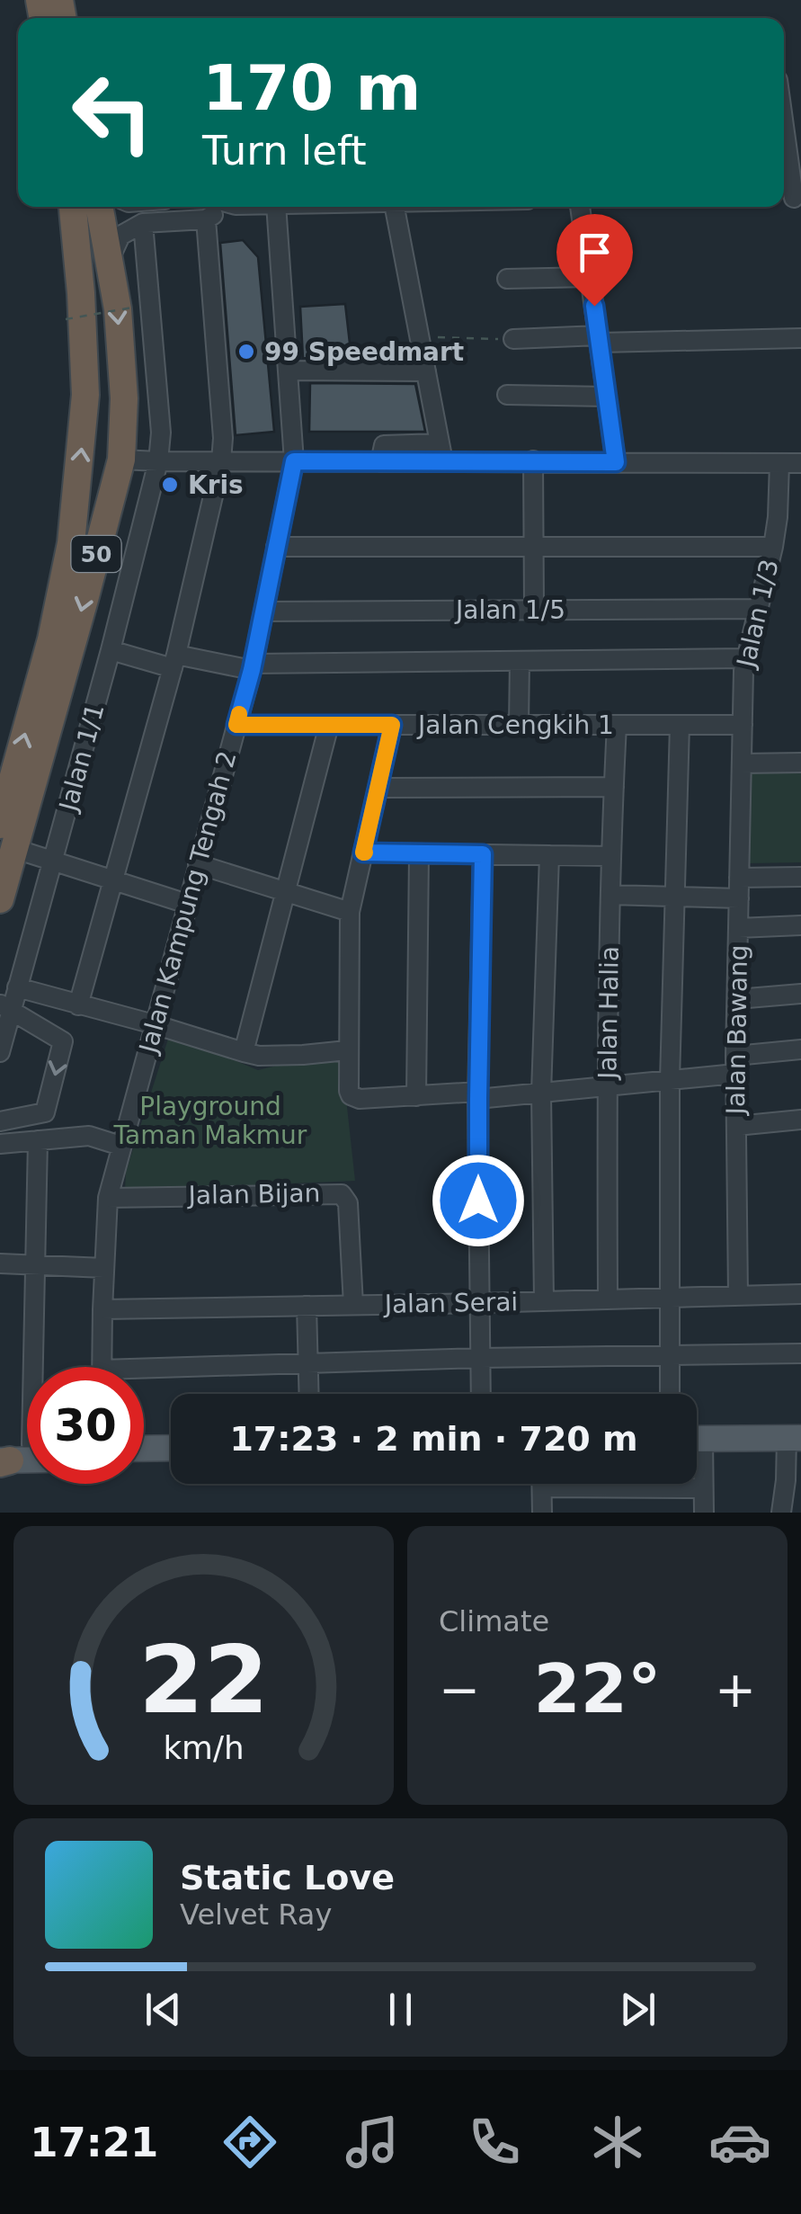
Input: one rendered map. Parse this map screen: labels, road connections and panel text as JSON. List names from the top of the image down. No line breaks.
{"streets":{"highway":["50"],"street":["Jalan 1/5","Jalan 1/3","Jalan Cengkih 1","Jalan 1/1","Jalan Kampung Tengah 2","Jalan Halia","Jalan Bawang","Jalan Bijan","Jalan Serai"]},"crossings":[["Jalan 1/5","Jalan 1/3"],["Jalan 1/5","Jalan Kampung Tengah 2"],["Jalan 1/3","Jalan Cengkih 1"],["Jalan 1/3","Jalan Bawang"],["Jalan Cengkih 1","Jalan Kampung Tengah 2"],["Jalan Cengkih 1","Jalan Halia"],["Jalan Kampung Tengah 2","Jalan Bijan"],["Jalan Kampung Tengah 2","Jalan Serai"],["Jalan Halia","Jalan Serai"],["Jalan Bawang","Jalan Serai"],["Jalan Bijan","Jalan Serai"]],"parks":["Playground Taman Makmur"],"places":["99 Speedmart","Kris"],"page":{"turn":["170 m","Turn left"],"limit":"30","trip":"17:23 · 2 min · 720 m","tile":"Climate","heat":["−","22°","+"],"song":["Static Love","Velvet Ray"],"tabs":"17:21","gauge":["22","km/h"]}}
